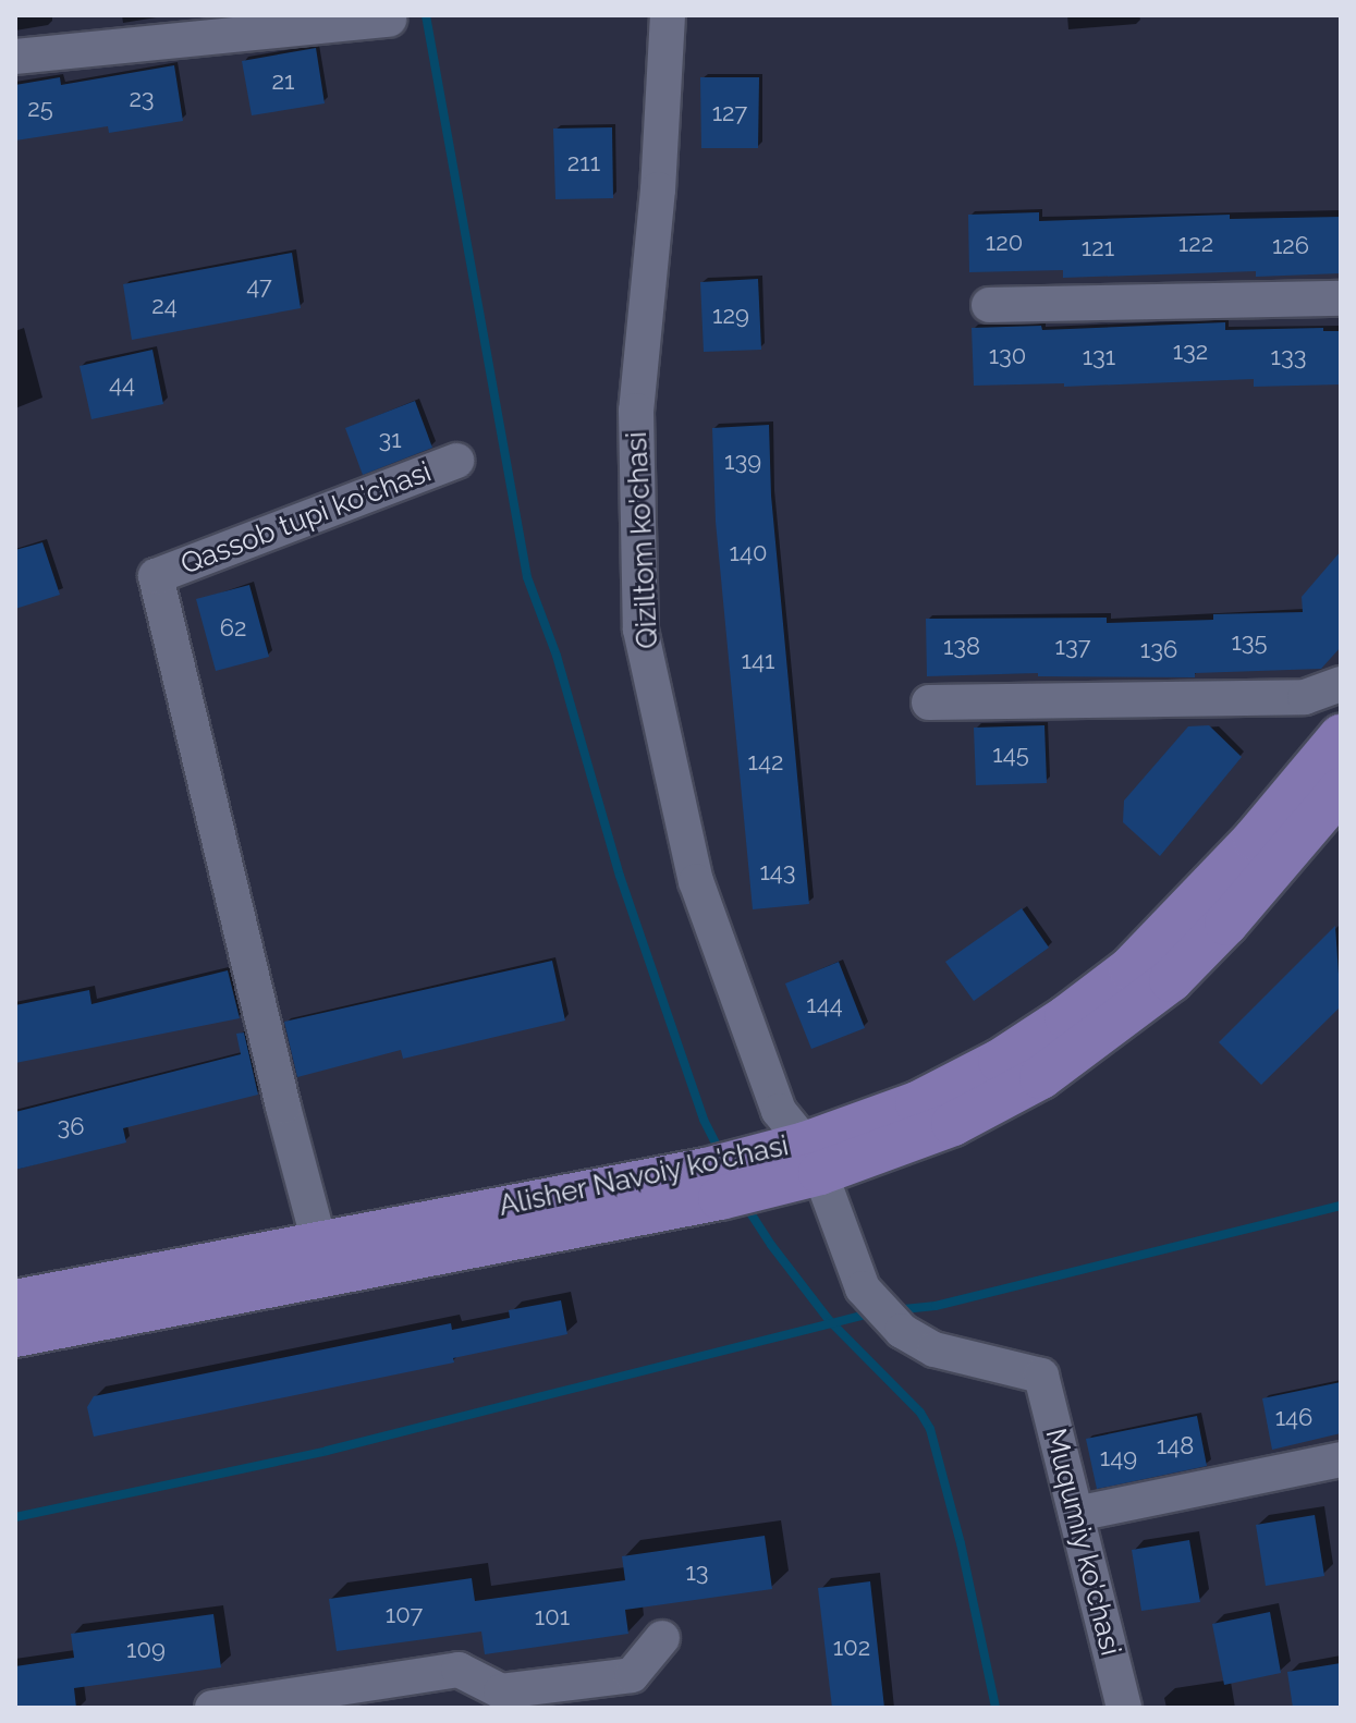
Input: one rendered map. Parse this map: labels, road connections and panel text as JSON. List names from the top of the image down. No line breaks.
{"streets":{"main road":["Alisher Navoiy ko'chasi"],"street":["Qassob tupi ko'chasi","Qiziltom ko'chasi","Muqumiy ko'chasi"]},"crossings":[["Qassob tupi ko'chasi","Alisher Navoiy ko'chasi"],["Qiziltom ko'chasi","Alisher Navoiy ko'chasi"],["Qiziltom ko'chasi","Muqumiy ko'chasi"]],"house_numbers":["21","23","25","127","211","120","122","126","121","47","24","129","132","130","131","133","44","31","139","140","62","135","138","137","136","141","145","142","143","144","36","146","148","149","13","107","101","102","109"]}
